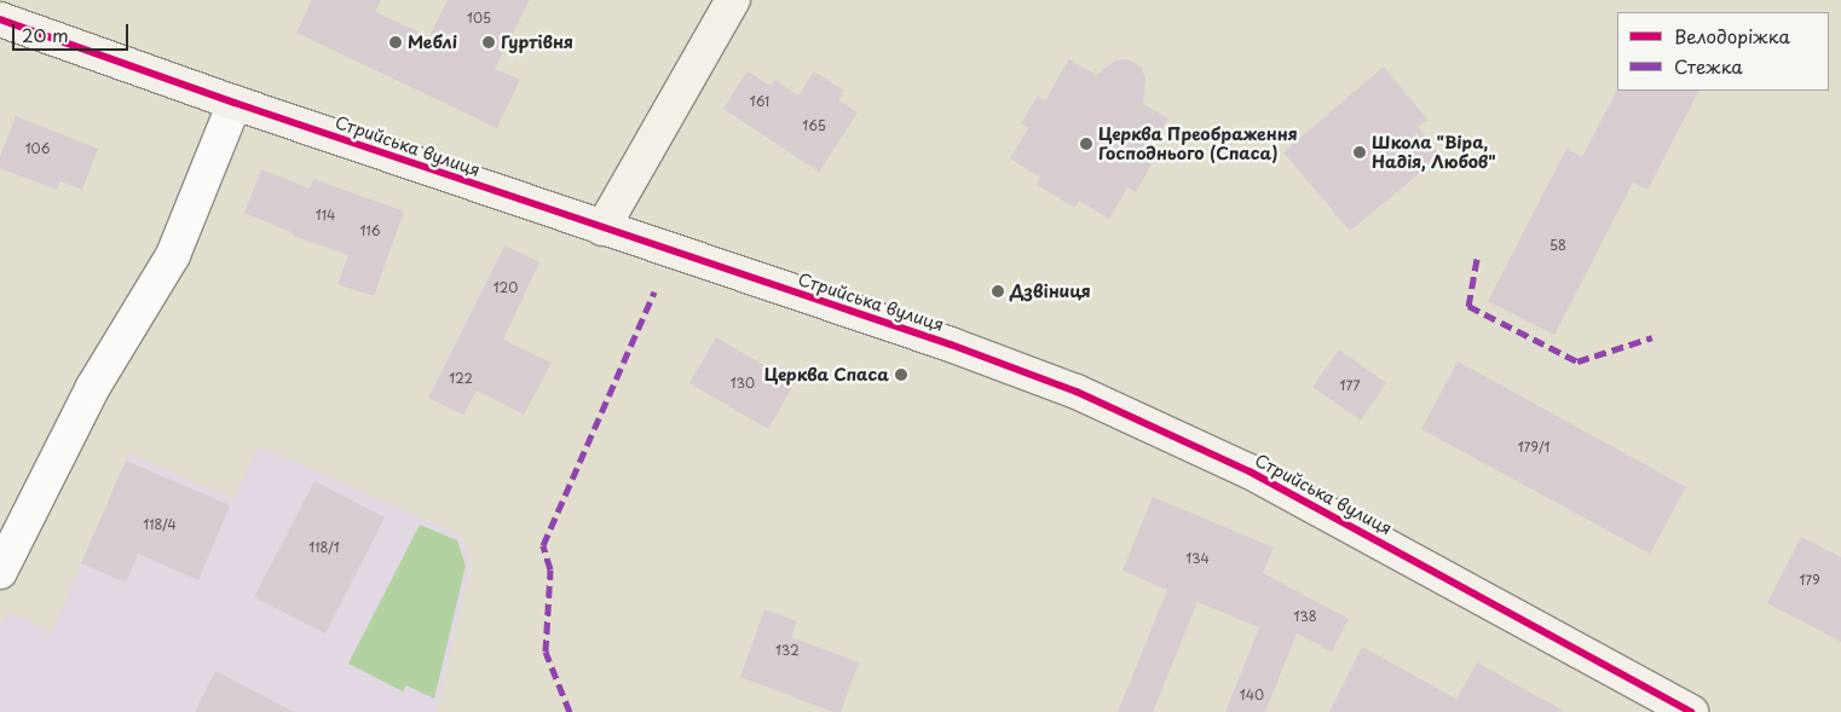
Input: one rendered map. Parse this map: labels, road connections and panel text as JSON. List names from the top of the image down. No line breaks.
{"streets":{"main road":["Стрийська вулиця"]},"places":["Меблі","Гуртівня","Церква Преображення Господнього (Спаса)","Школа \"Віра, Надія, Любов\"","Дзвіниця","Церква Спаса"],"house_numbers":["105","161","165","106","114","116","58","120","122","130","177","179/1","118/4","118/1","134","179","138","132","140"],"legend":["Велодоріжка","Стежка"],"scale_bar":"20 m"}
